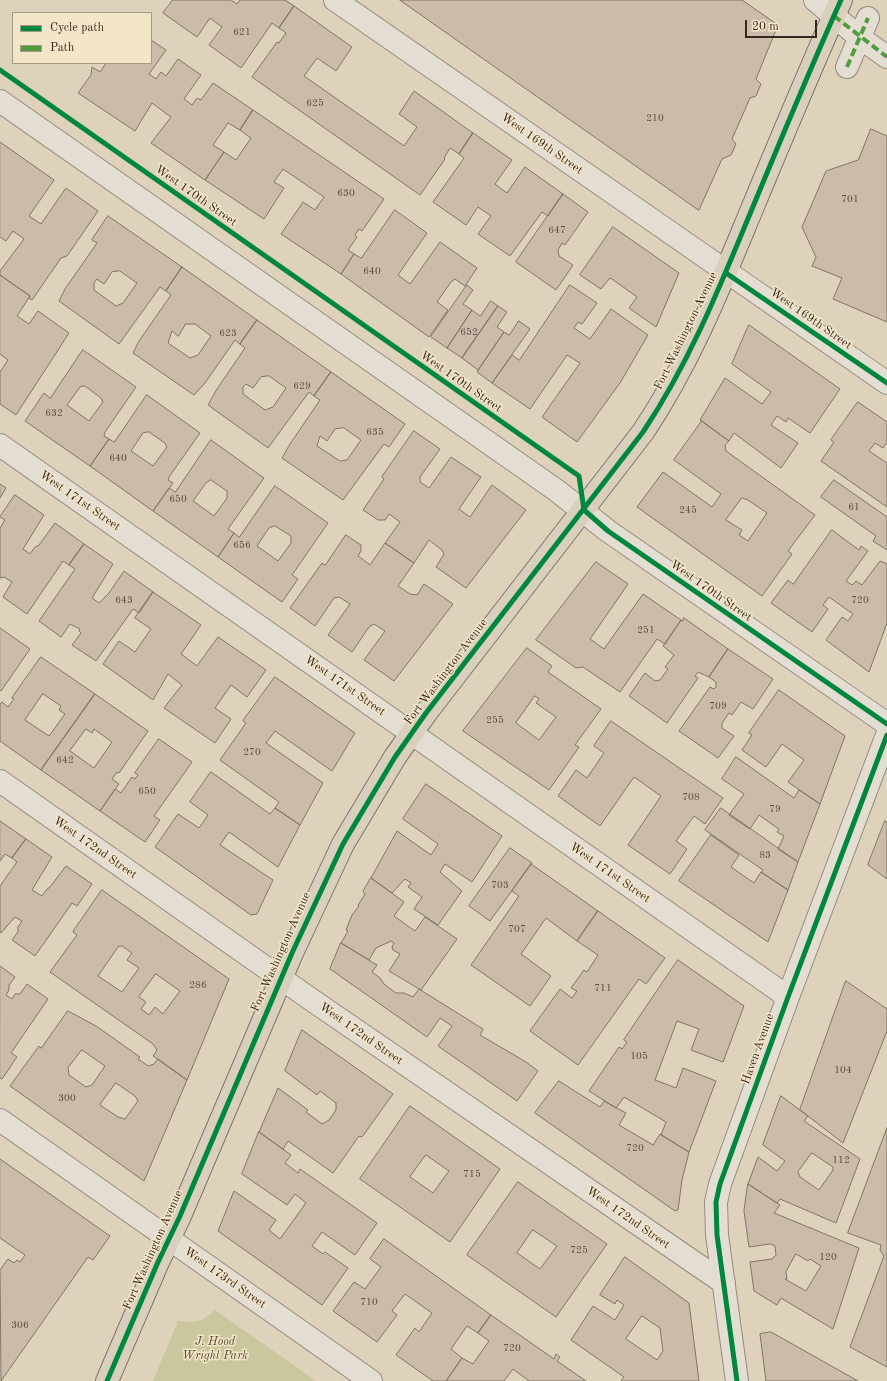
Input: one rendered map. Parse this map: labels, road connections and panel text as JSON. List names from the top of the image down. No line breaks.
{"streets":{"main road":["Fort Washington Avenue"],"street":["West 169th Street","West 170th Street","West 171st Street","West 172nd Street","Haven Avenue","West 173rd Street"]},"crossings":[["West 169th Street","Fort Washington Avenue"],["West 170th Street","Fort Washington Avenue"],["Fort Washington Avenue","West 171st Street"],["Fort Washington Avenue","West 172nd Street"],["Fort Washington Avenue","West 173rd Street"],["West 171st Street","Haven Avenue"],["West 172nd Street","Haven Avenue"]],"parks":["J. Hood Wright Park"],"house_numbers":["621","625","210","630","701","647","640","652","623","629","632","635","640","650","61","245","656","643","720","251","709","255","270","642","650","708","79","83","703","707","286","711","105","104","300","720","112","715","725","120","710","306","720"],"legend":["Cycle path","Path"],"scale_bar":"20 m"}
